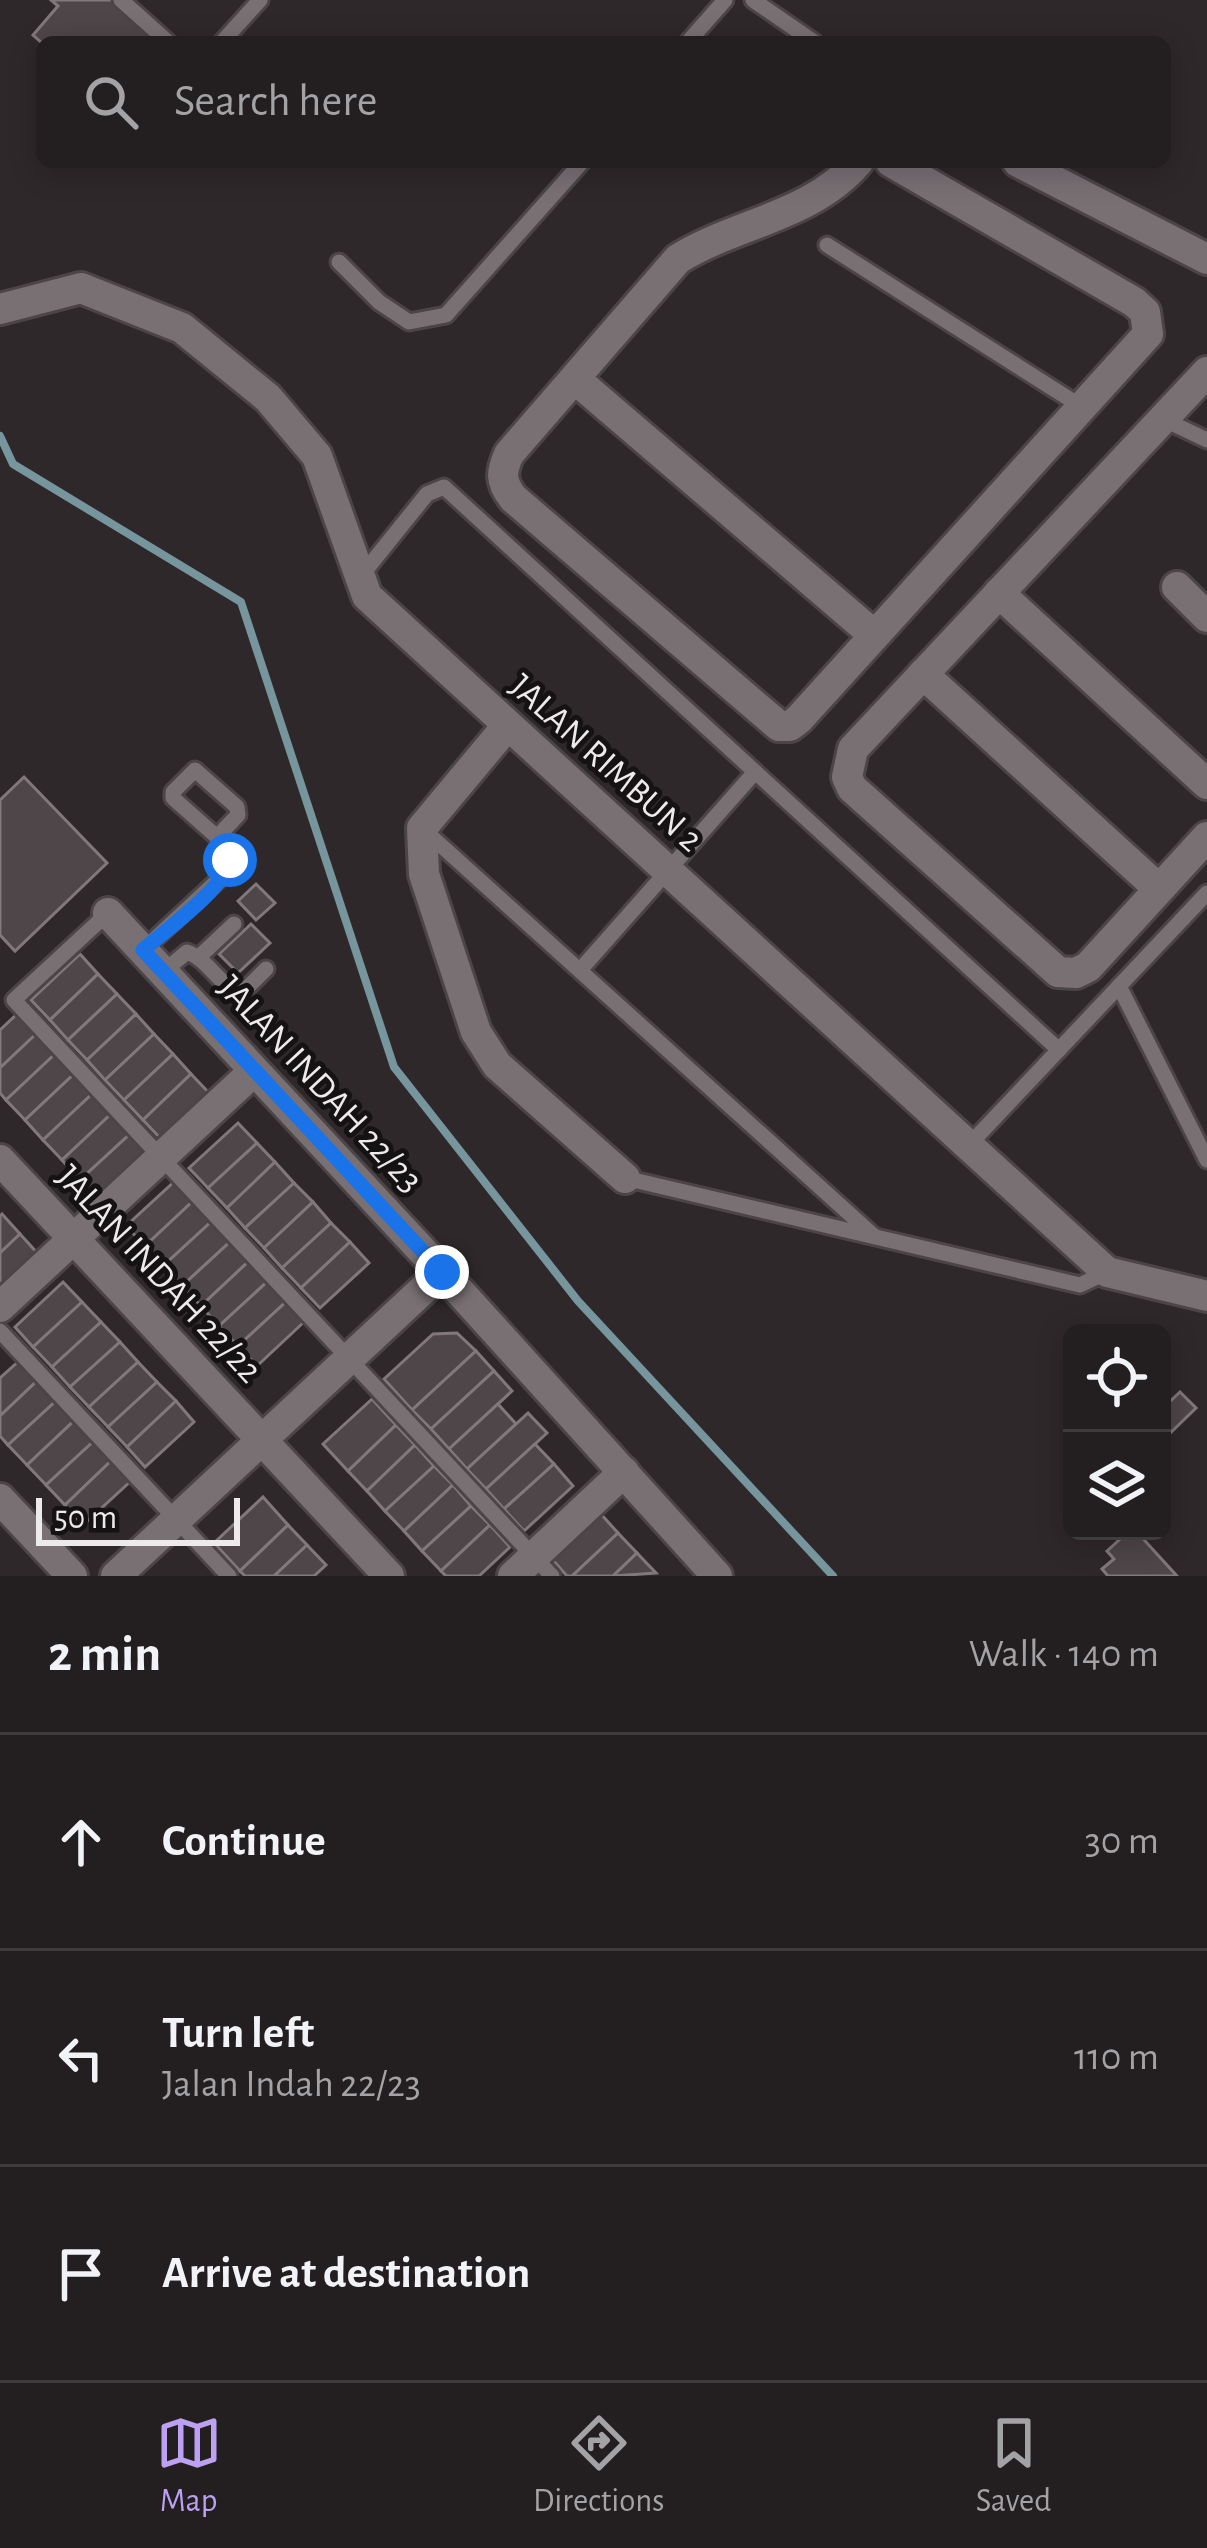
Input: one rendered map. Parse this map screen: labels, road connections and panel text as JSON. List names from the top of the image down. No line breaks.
{"streets":{"street":["JALAN RIMBUN 2","JALAN INDAH 22/23","JALAN INDAH 22/22"]},"scale_bar":"50 m","page":{"search":"Search here","scale":"50 m","heading":["2 min","Walk · 140 m"],"list":[["Continue","30 m"],["Turn left","Jalan Indah 22/23","110 m"],"Arrive at destination"],"nav":["Map","Directions","Saved"]}}
